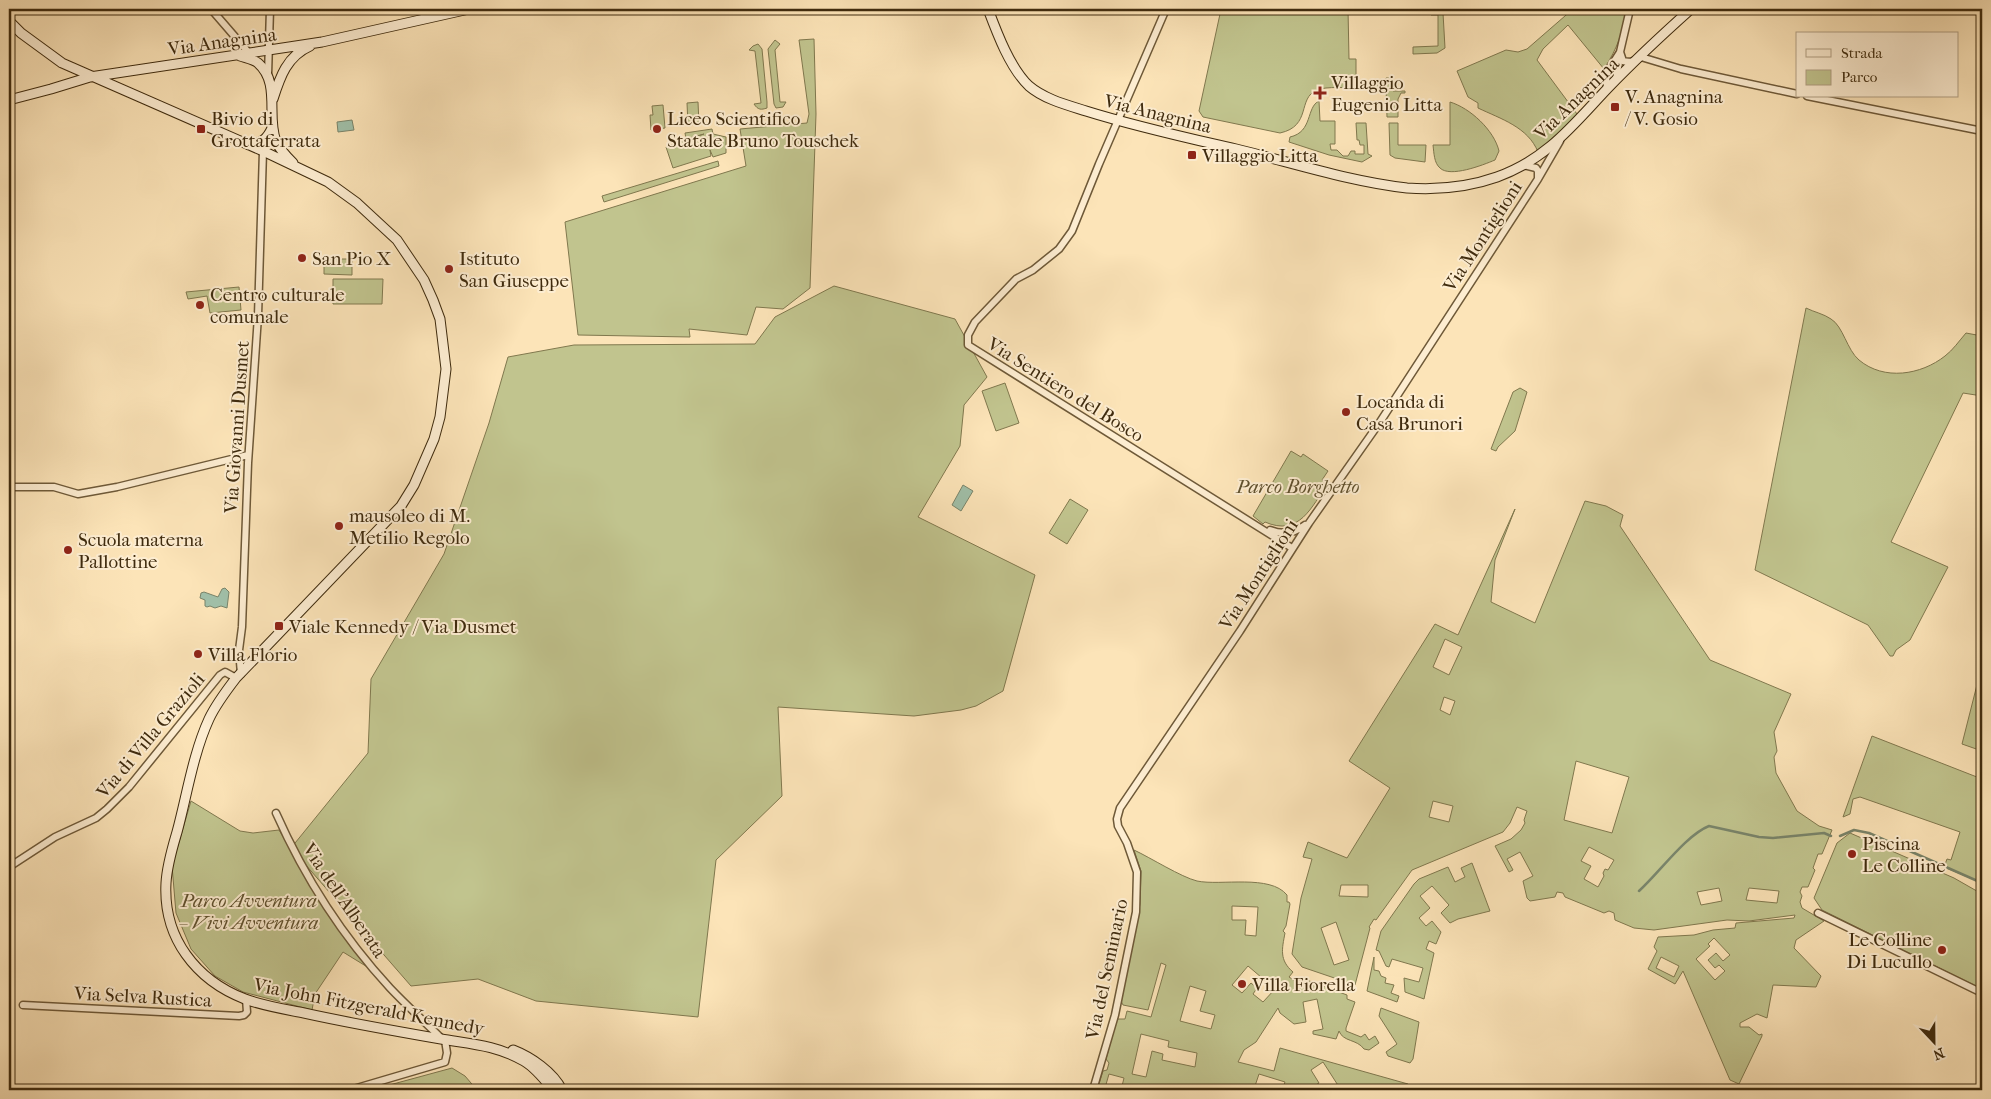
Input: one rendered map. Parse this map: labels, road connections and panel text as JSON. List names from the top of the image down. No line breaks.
{"streets":{"main road":["Via Anagnina","Via John Fitzgerald Kennedy"],"street":["Via Montiglioni","Via Sentiero del Bosco","Via Giovanni Dusmet","Via di Villa Grazioli","Via dell'Alberata","Via del Seminario","Via Selva Rustica"]},"crossings":[["Via Anagnina","Via Montiglioni"],["Via Anagnina","Via Sentiero del Bosco"],["Via Anagnina","Via John Fitzgerald Kennedy"],["Via Montiglioni","Via Sentiero del Bosco"],["Via Montiglioni","Via del Seminario"],["Via Giovanni Dusmet","Via di Villa Grazioli"],["Via Giovanni Dusmet","Via John Fitzgerald Kennedy"],["Via di Villa Grazioli","Via John Fitzgerald Kennedy"],["Via dell'Alberata","Via John Fitzgerald Kennedy"],["Via Selva Rustica","Via John Fitzgerald Kennedy"]],"parks":["Parco Borghetto","Parco Avventura – Vivi Avventura"],"places":{"health":["Villaggio Eugenio Litta"],"transit":["V. Anagnina / V. Gosio","Bivio di Grottaferrata","Villaggio Litta","Viale Kennedy / Via Dusmet"],"other":["Liceo Scientifico Statale Bruno Touschek","San Pio X","Istituto San Giuseppe","Centro culturale comunale","Locanda di Casa Brunori","mausoleo di M. Metilio Regolo","Scuola materna Pallottine","Villa Florio","Piscina Le Colline","Le Colline Di Lucullo","Villa Fiorella"]},"legend":["Strada","Parco"],"north":"bottom"}
